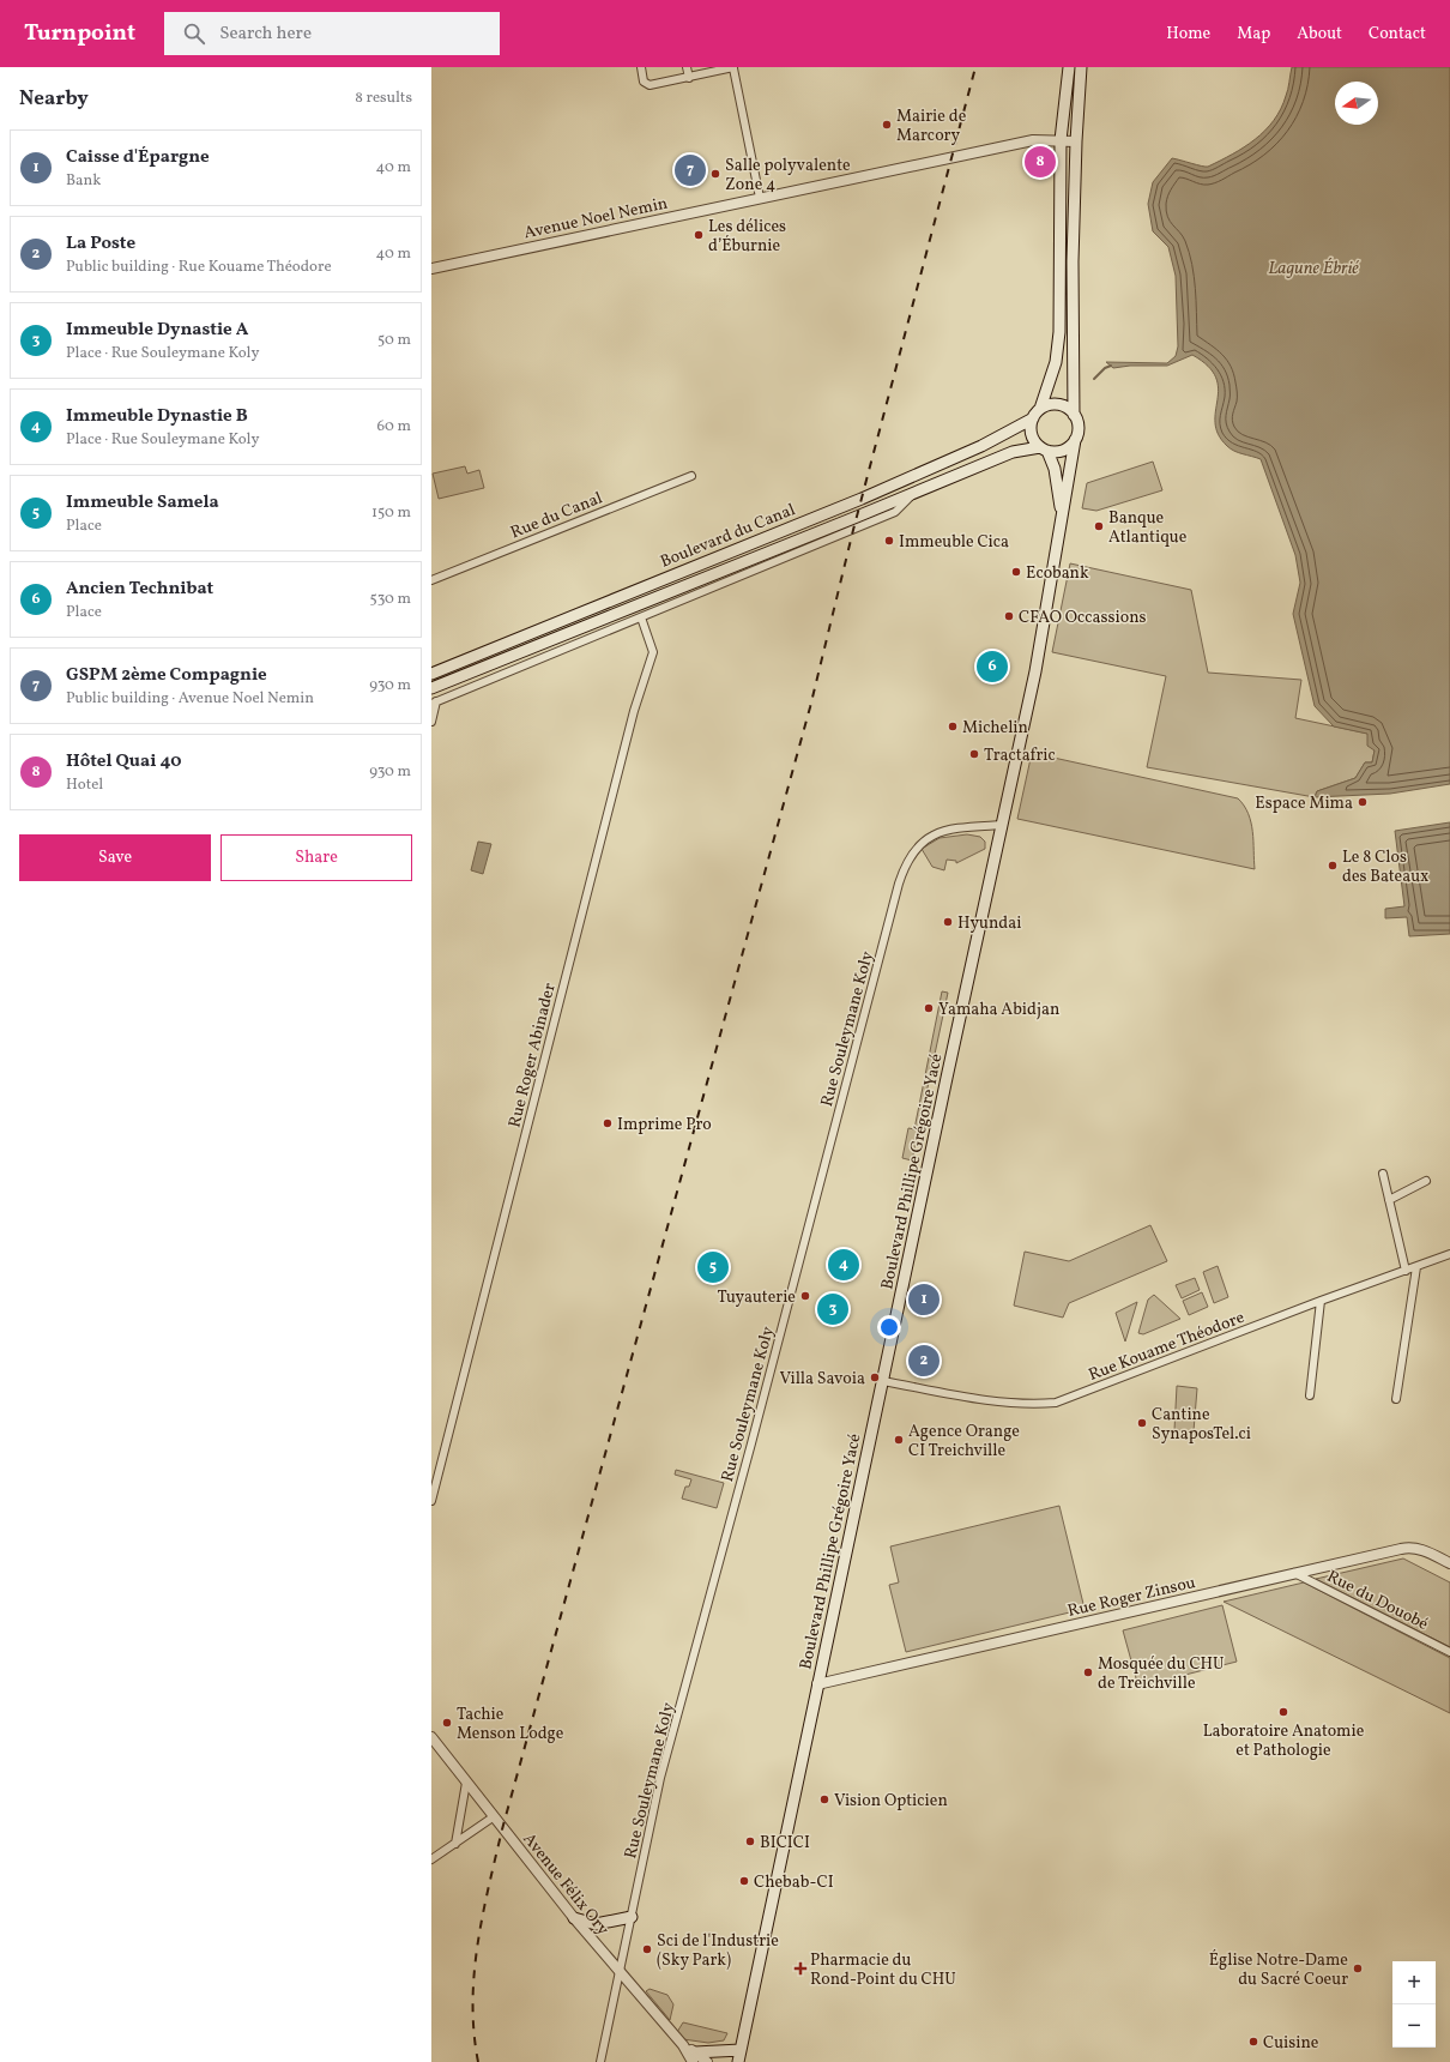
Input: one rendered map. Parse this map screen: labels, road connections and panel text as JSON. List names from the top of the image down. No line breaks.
{"streets":{"main road":["Boulevard du Canal","Boulevard Phillipe Grégoire Yacé"],"street":["Avenue Noel Nemin","Rue du Canal","Rue Souleymane Koly","Rue Roger Abinader","Rue Kouame Théodore","Rue Roger Zinsou","Rue du Douobé","Avenue Félix Ory"]},"crossings":[["Boulevard du Canal","Rue Roger Abinader"],["Boulevard du Canal","Boulevard Phillipe Grégoire Yacé"],["Rue Souleymane Koly","Boulevard Phillipe Grégoire Yacé"],["Rue Souleymane Koly","Avenue Félix Ory"],["Boulevard Phillipe Grégoire Yacé","Rue Kouame Théodore"],["Boulevard Phillipe Grégoire Yacé","Rue Roger Zinsou"],["Rue Roger Zinsou","Rue du Douobé"]],"water":["Lagune Ébrié"],"places":{"other":["Mairie de Marcory","Salle polyvalente Zone 4","Les délices d’Éburnie","Banque Atlantique","Immeuble Cica","Ecobank","CFAO Occassions","Michelin","Tractafric","Espace Mima","Le 8 Clos des Bateaux","Hyundai","Yamaha Abidjan","Imprime Pro","Tuyauterie","Villa Savoia","Cantine SynaposTel.ci","Agence Orange CI Treichville","Mosquée du CHU de Treichville","Laboratoire Anatomie et Pathologie","Tachie Menson Lodge","Vision Opticien","BICICI","Chebab-CI","Sci de l'Industrie (Sky Park)","Église Notre-Dame du Sacré Coeur","Cuisine"],"health":["Pharmacie du Rond-Point du CHU"]},"north":"left","page":{"header":"Turnpoint","search":"Search here","nav":["Home","Map","About","Contact"],"heading":["Nearby","8 results"],"list":[{"mark":"1","name":"Caisse d'Épargne","note":"Bank","value":"40 m"},{"mark":"2","name":"La Poste","note":"Public building · Rue Kouame Théodore","value":"40 m"},{"mark":"3","name":"Immeuble Dynastie A","note":"Place · Rue Souleymane Koly","value":"50 m"},{"mark":"4","name":"Immeuble Dynastie B","note":"Place · Rue Souleymane Koly","value":"60 m"},{"mark":"5","name":"Immeuble Samela","note":"Place","value":"150 m"},{"mark":"6","name":"Ancien Technibat","note":"Place","value":"530 m"},{"mark":"7","name":"GSPM 2ème Compagnie","note":"Public building · Avenue Noel Nemin","value":"930 m"},{"mark":"8","name":"Hôtel Quai 40","note":"Hotel","value":"930 m"}],"pins":["8","7","6","4","5","1","3","2"],"buttons":["Save","Share"],"map_buttons":["+","−"]}}
